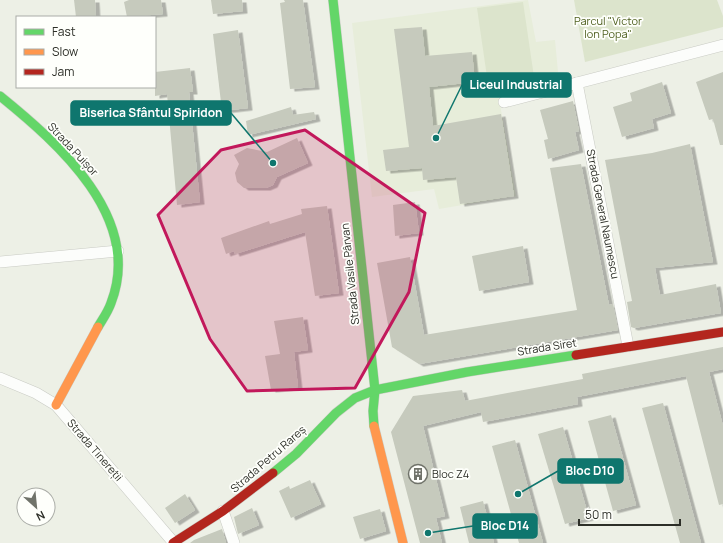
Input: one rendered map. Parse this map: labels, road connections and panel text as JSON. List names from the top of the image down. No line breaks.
{"streets":{"street":["Strada Puișor","Strada General Naumescu","Strada Vasile Pârvan","Strada Siret","Strada Tinereții","Strada Petru Rareș"]},"crossings":[["Strada Puișor","Strada Tinereții"],["Strada General Naumescu","Strada Siret"],["Strada Vasile Pârvan","Strada Siret"],["Strada Vasile Pârvan","Strada Petru Rareș"],["Strada Siret","Strada Petru Rareș"],["Strada Tinereții","Strada Petru Rareș"]],"parks":["Parcul \"Victor Ion Popa\""],"places":{"other":["Liceul Industrial","Biserica Sfântul Spiridon","Bloc D10","Bloc D14"],"building":["Bloc Z4"]},"legend":["Fast","Slow","Jam"],"scale_bar":"50 m","north":"bottom right"}
